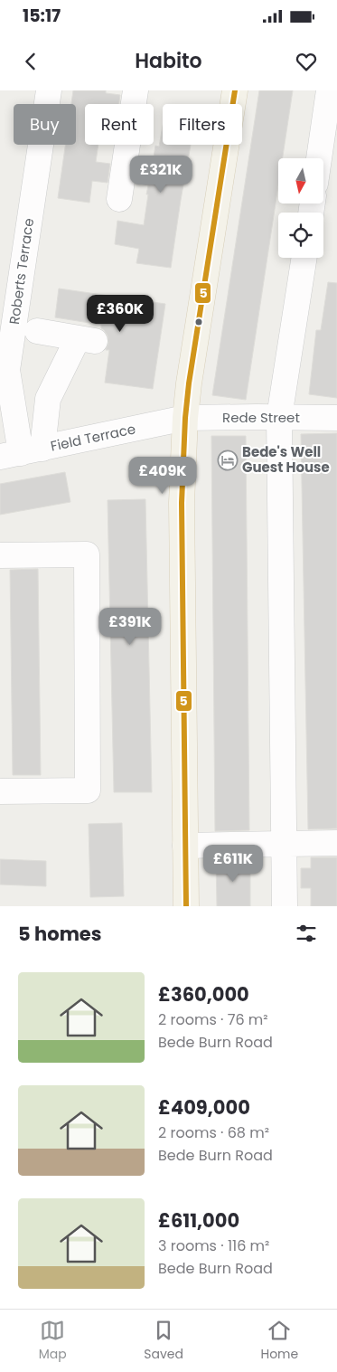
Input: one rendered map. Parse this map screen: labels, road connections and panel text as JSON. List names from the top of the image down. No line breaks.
{"streets":{"street":["Roberts Terrace","Rede Street","Field Terrace"]},"crossings":[["Roberts Terrace","Field Terrace"],["Rede Street","Field Terrace"]],"places":{"hotel":["Bede's Well Guest House"]},"lines":["transit line 5"],"north":"bottom","page":{"status":"15:17","header":"Habito","chip":["Buy","Rent","Filters"],"price":["£321K","£360K","£409K","£391K","£611K"],"heading":"5 homes","list":[{"name":"£360,000","note":"2 rooms · 76 m² · Bede Burn Road"},{"name":"£409,000","note":"2 rooms · 68 m² · Bede Burn Road"},{"name":"£611,000","note":"3 rooms · 116 m² · Bede Burn Road"}],"tabs":["Map","Saved","Home"]}}
